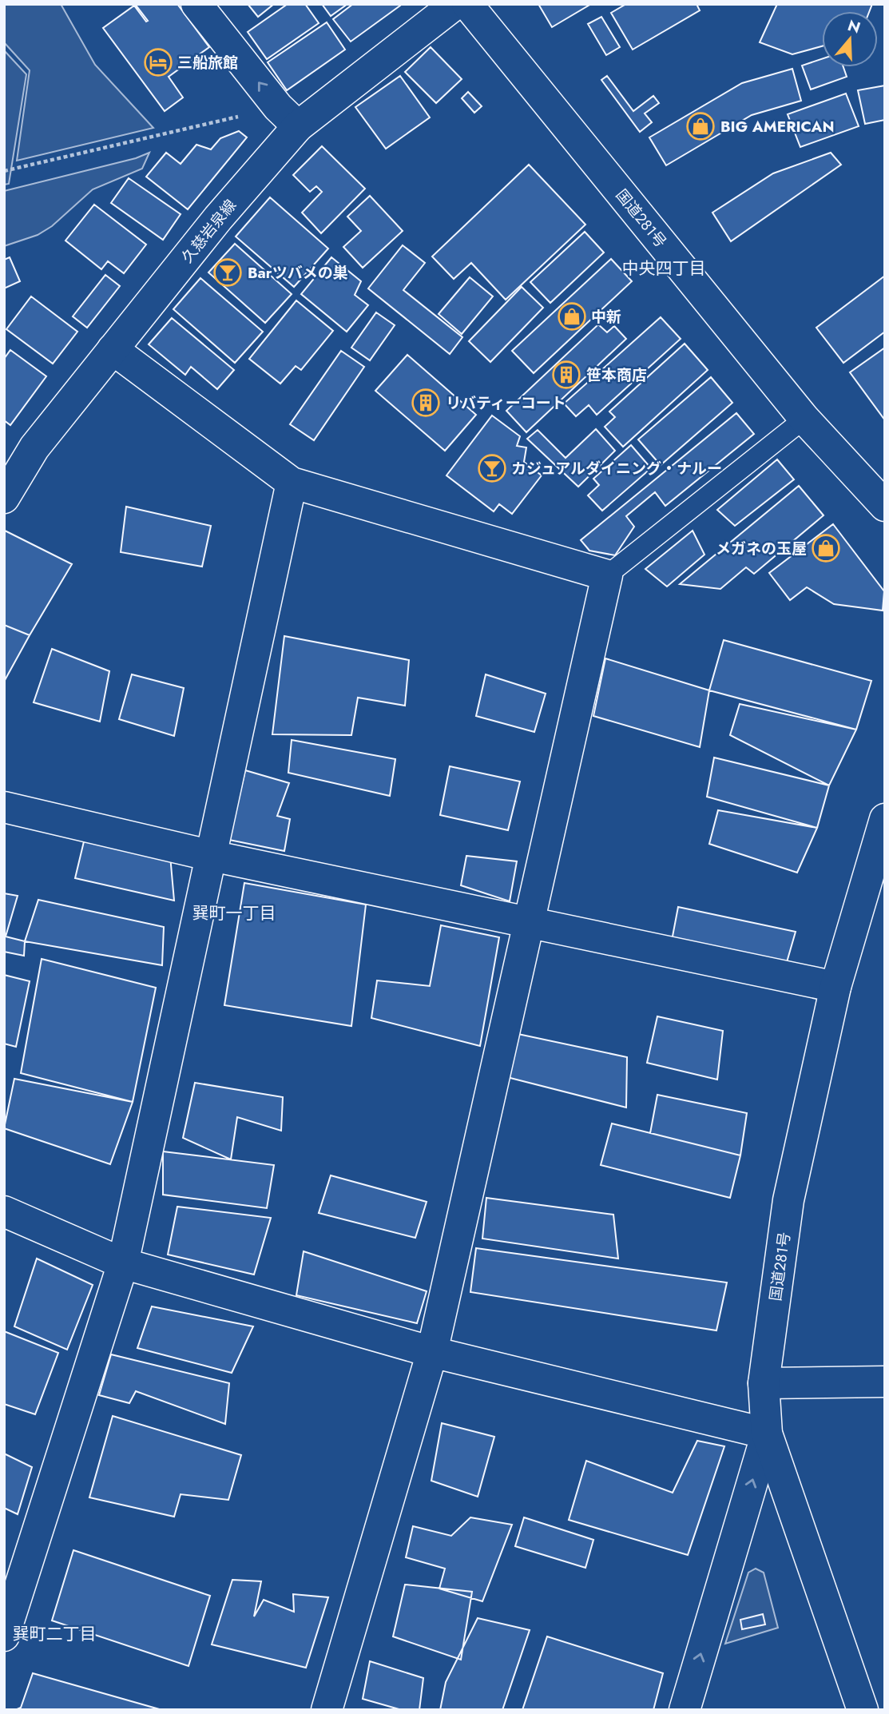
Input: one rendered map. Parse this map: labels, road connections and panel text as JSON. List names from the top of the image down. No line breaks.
{"streets":{"main road":["国道281号","久慈岩泉線"]},"districts":["中央四丁目","巽町一丁目","巽町二丁目"],"places":{"hotel":["三船旅館"],"shop":["BIG AMERICAN","中新","メガネの玉屋"],"bar":["Barツバメの巣","カジュアルダイニング・ナルー"],"building":["笹本商店","リバティーコート"]},"north":"top"}
